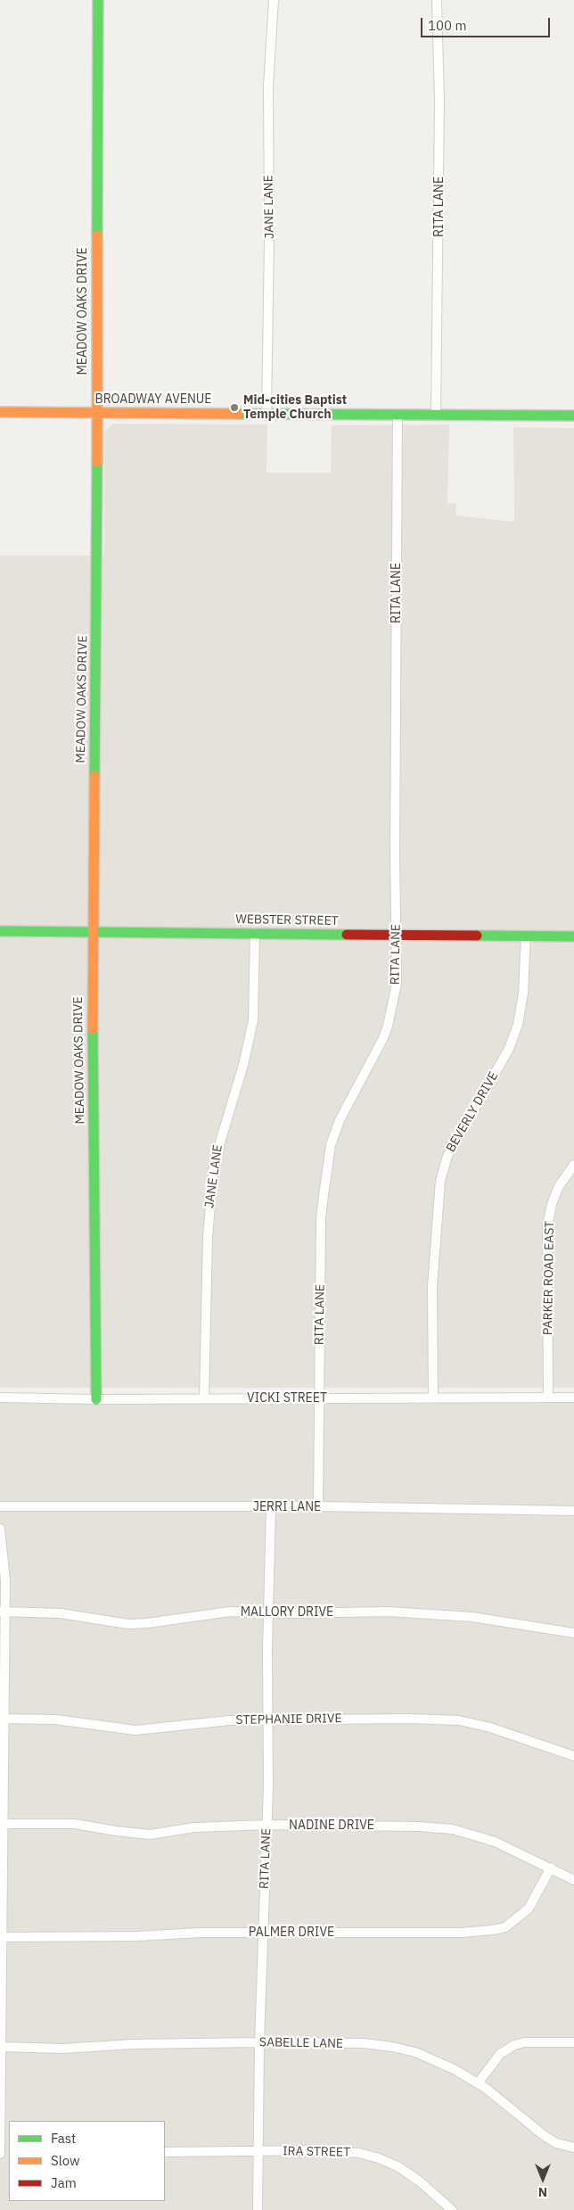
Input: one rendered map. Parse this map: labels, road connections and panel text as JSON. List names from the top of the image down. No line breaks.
{"streets":{"street":["JANE LANE","RITA LANE","MEADOW OAKS DRIVE","BROADWAY AVENUE","WEBSTER STREET","BEVERLY DRIVE","PARKER ROAD EAST","VICKI STREET","JERRI LANE","MALLORY DRIVE","STEPHANIE DRIVE","NADINE DRIVE","PALMER DRIVE","SABELLE LANE","IRA STREET"]},"crossings":[["JANE LANE","BROADWAY AVENUE"],["JANE LANE","WEBSTER STREET"],["JANE LANE","VICKI STREET"],["RITA LANE","BROADWAY AVENUE"],["RITA LANE","WEBSTER STREET"],["RITA LANE","VICKI STREET"],["RITA LANE","JERRI LANE"],["RITA LANE","MALLORY DRIVE"],["RITA LANE","STEPHANIE DRIVE"],["RITA LANE","NADINE DRIVE"],["RITA LANE","PALMER DRIVE"],["RITA LANE","SABELLE LANE"],["RITA LANE","IRA STREET"],["MEADOW OAKS DRIVE","BROADWAY AVENUE"],["MEADOW OAKS DRIVE","WEBSTER STREET"],["MEADOW OAKS DRIVE","VICKI STREET"],["WEBSTER STREET","BEVERLY DRIVE"],["BEVERLY DRIVE","VICKI STREET"],["PARKER ROAD EAST","VICKI STREET"],["NADINE DRIVE","PALMER DRIVE"]],"places":["Mid-cities Baptist Temple Church"],"legend":["Fast","Slow","Jam"],"scale_bar":"100 m","north":"bottom"}
